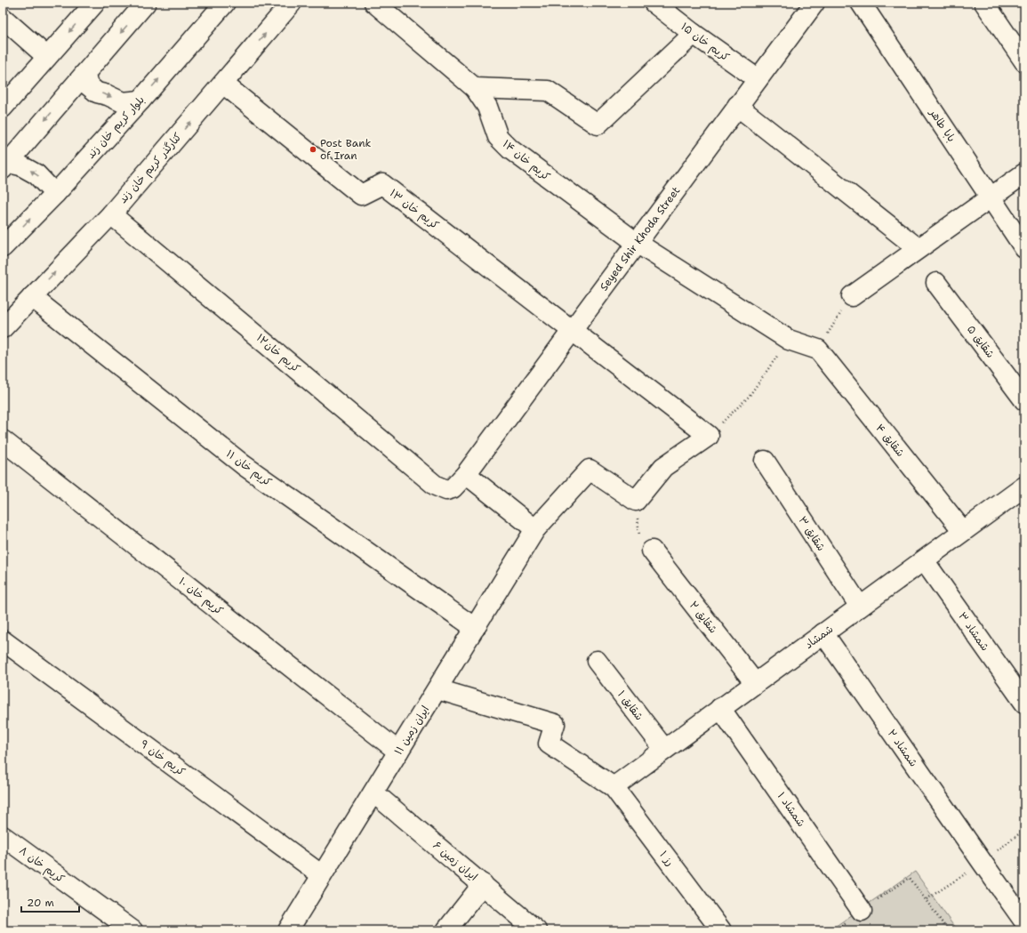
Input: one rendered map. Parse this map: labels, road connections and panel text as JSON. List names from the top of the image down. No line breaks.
{"streets":{"street":["کریم خان ۱۵","بابا طاهر","بلوار کریم خان زند","کریم خان ۱۴","کنارگذر کریم خان زند","کریم خان ۱۳","Seyed Shir Khoda Street","شقایق ۵","کریم خان۱۲","شقایق ۴","کریم خان ۱۱","شقایق ۳","کریم خان ۱۰","شقایق ۲","شمشاد ۳","شمشاد","شقایق ۱","ایران زمین ۱۱","شمشاد ۲","کریم خان ۹","شمشاد ۱","رز ۱","ایران زمین ۶","کریم خان ۸"]},"crossings":[["کریم خان ۱۵","Seyed Shir Khoda Street"],["کریم خان ۱۴","Seyed Shir Khoda Street"],["کریم خان ۱۴","شقایق ۴"],["کنارگذر کریم خان زند","کریم خان ۱۳"],["کنارگذر کریم خان زند","کریم خان۱۲"],["کنارگذر کریم خان زند","کریم خان ۱۱"],["کریم خان ۱۳","Seyed Shir Khoda Street"],["Seyed Shir Khoda Street","کریم خان۱۲"],["شقایق ۴","شمشاد"],["کریم خان ۱۱","ایران زمین ۱۱"],["شقایق ۳","شمشاد"],["کریم خان ۱۰","ایران زمین ۱۱"],["شقایق ۲","شمشاد"],["شمشاد ۳","شمشاد"],["شمشاد","شقایق ۱"],["شمشاد","شمشاد ۲"],["شمشاد","شمشاد ۱"],["شمشاد","رز ۱"],["ایران زمین ۱۱","کریم خان ۹"],["ایران زمین ۱۱","رز ۱"],["ایران زمین ۱۱","ایران زمین ۶"]],"places":["Post Bank of Iran"],"scale_bar":"20 m"}
